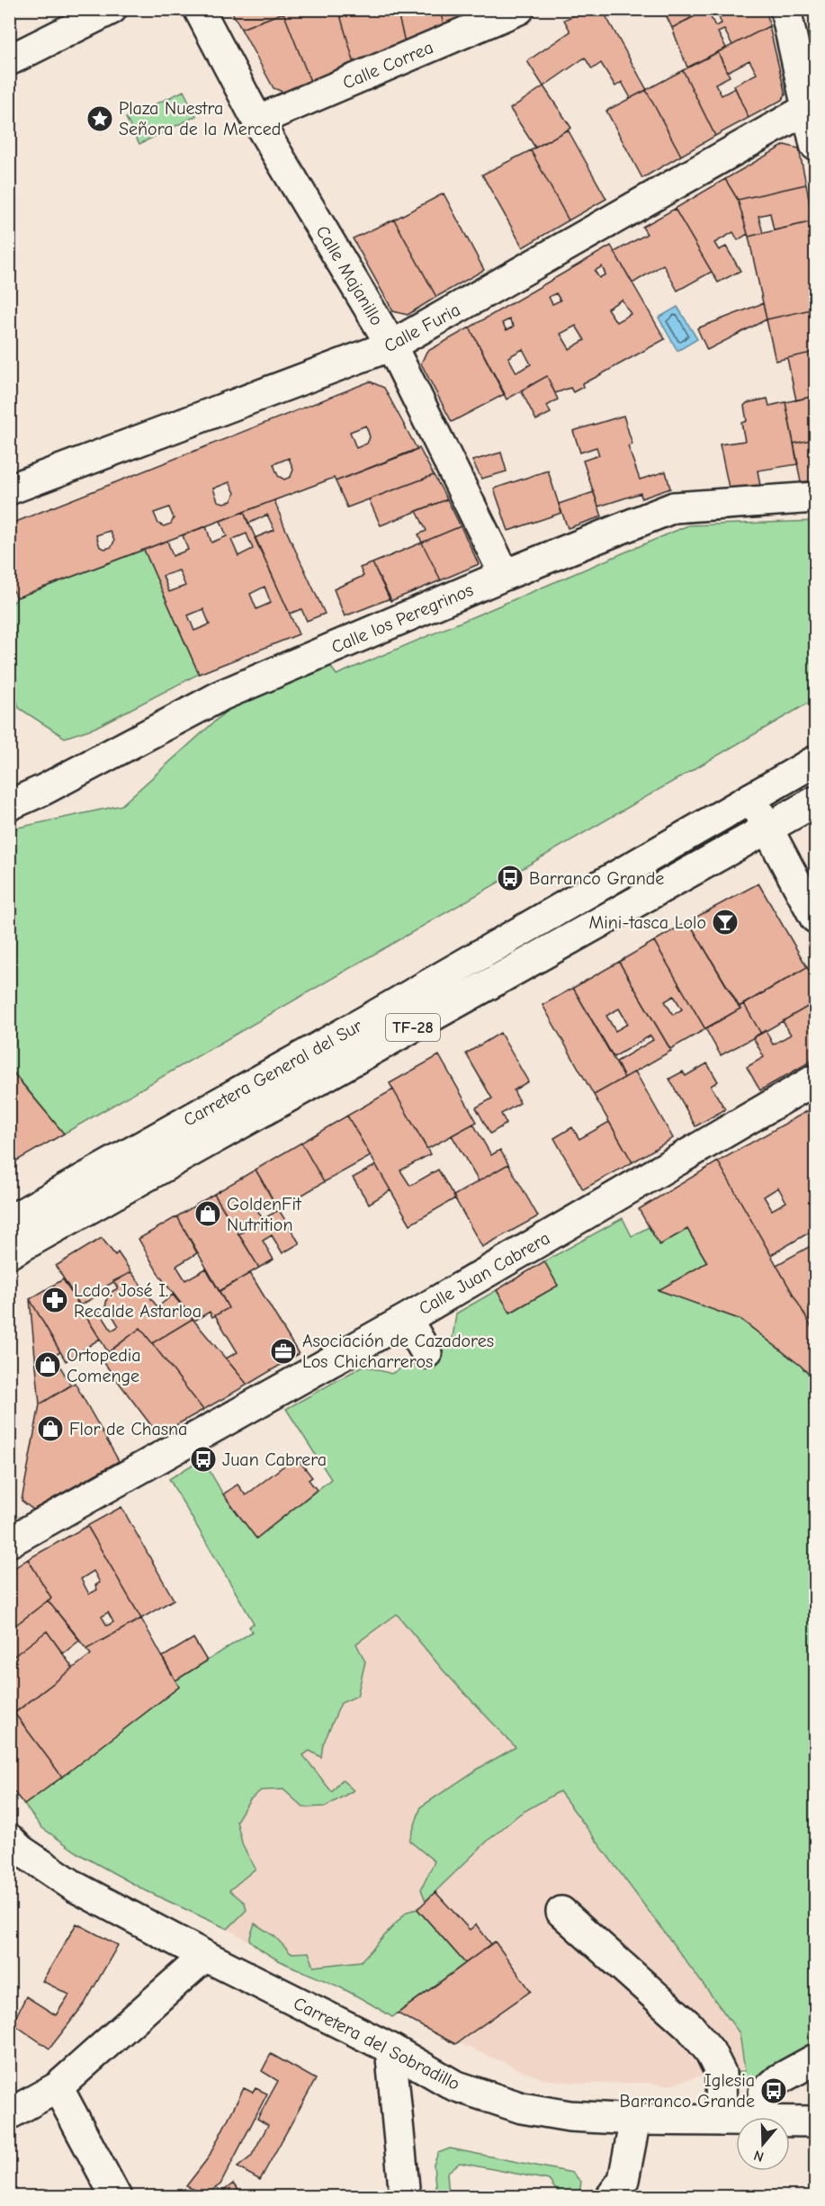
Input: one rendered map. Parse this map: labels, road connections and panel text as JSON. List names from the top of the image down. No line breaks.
{"streets":{"street":["Calle Correa","Calle Majanillo","Calle Furia","Calle los Peregrinos","TF-28","Carretera General del Sur","Calle Juan Cabrera","Carretera del Sobradillo"]},"crossings":[["Calle Correa","Calle Majanillo"],["Calle Majanillo","Calle Furia"],["Calle Majanillo","Calle los Peregrinos"]],"places":{"place":["Plaza Nuestra Señora de la Merced"],"bus stop":["Barranco Grande","Juan Cabrera","Iglesia Barranco Grande"],"bar":["Mini-tasca Lolo"],"shop":["GoldenFit Nutrition","Ortopedia Comenge","Flor de Chasna"],"pharmacy":["Lcdo. José I. Recalde Astarloa"],"office":["Asociación de Cazadores Los Chicharreros"]},"north":"bottom"}
